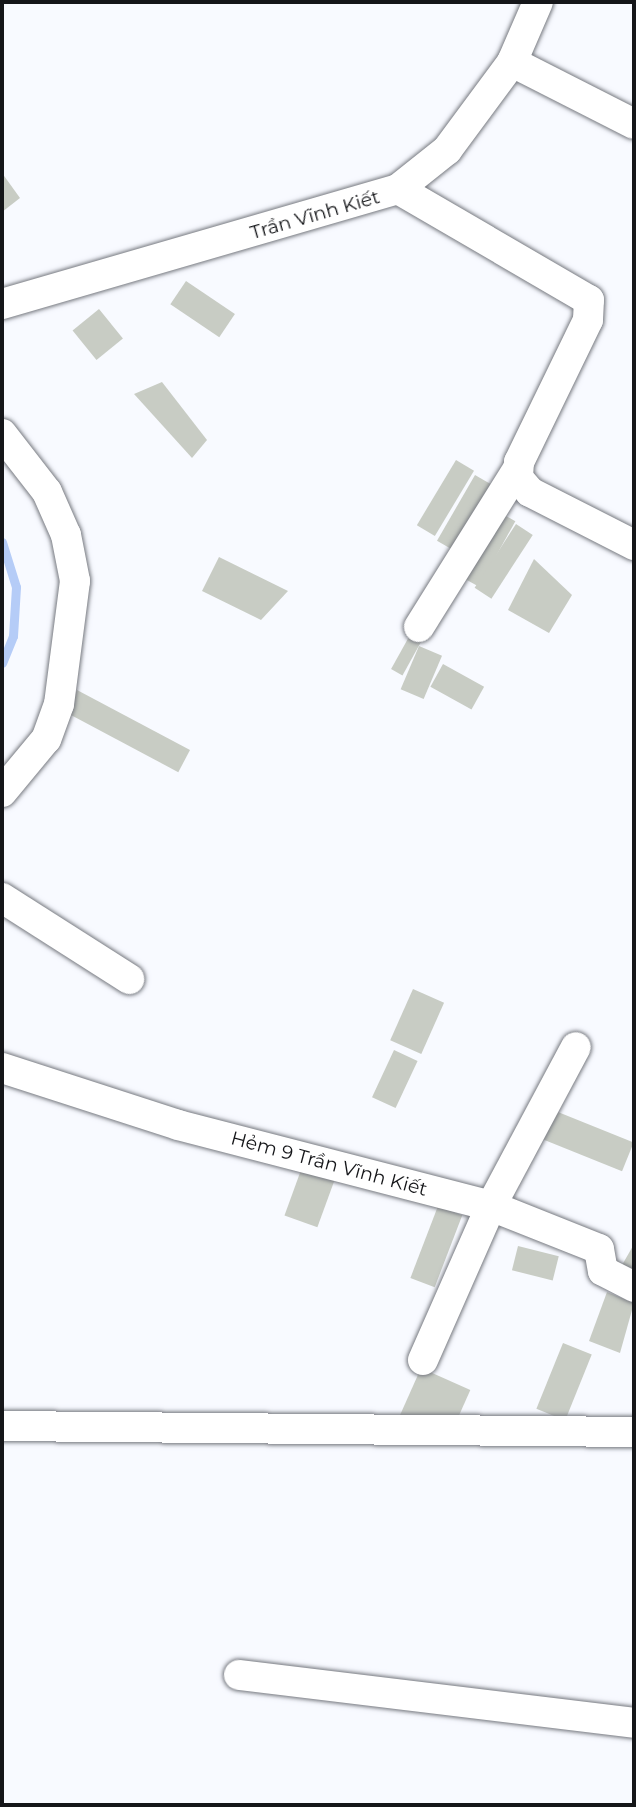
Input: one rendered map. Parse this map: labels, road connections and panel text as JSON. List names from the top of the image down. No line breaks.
{"streets":{"street":["Trần Vĩnh Kiết","Hẻm 9 Trần Vĩnh Kiết"]}}
